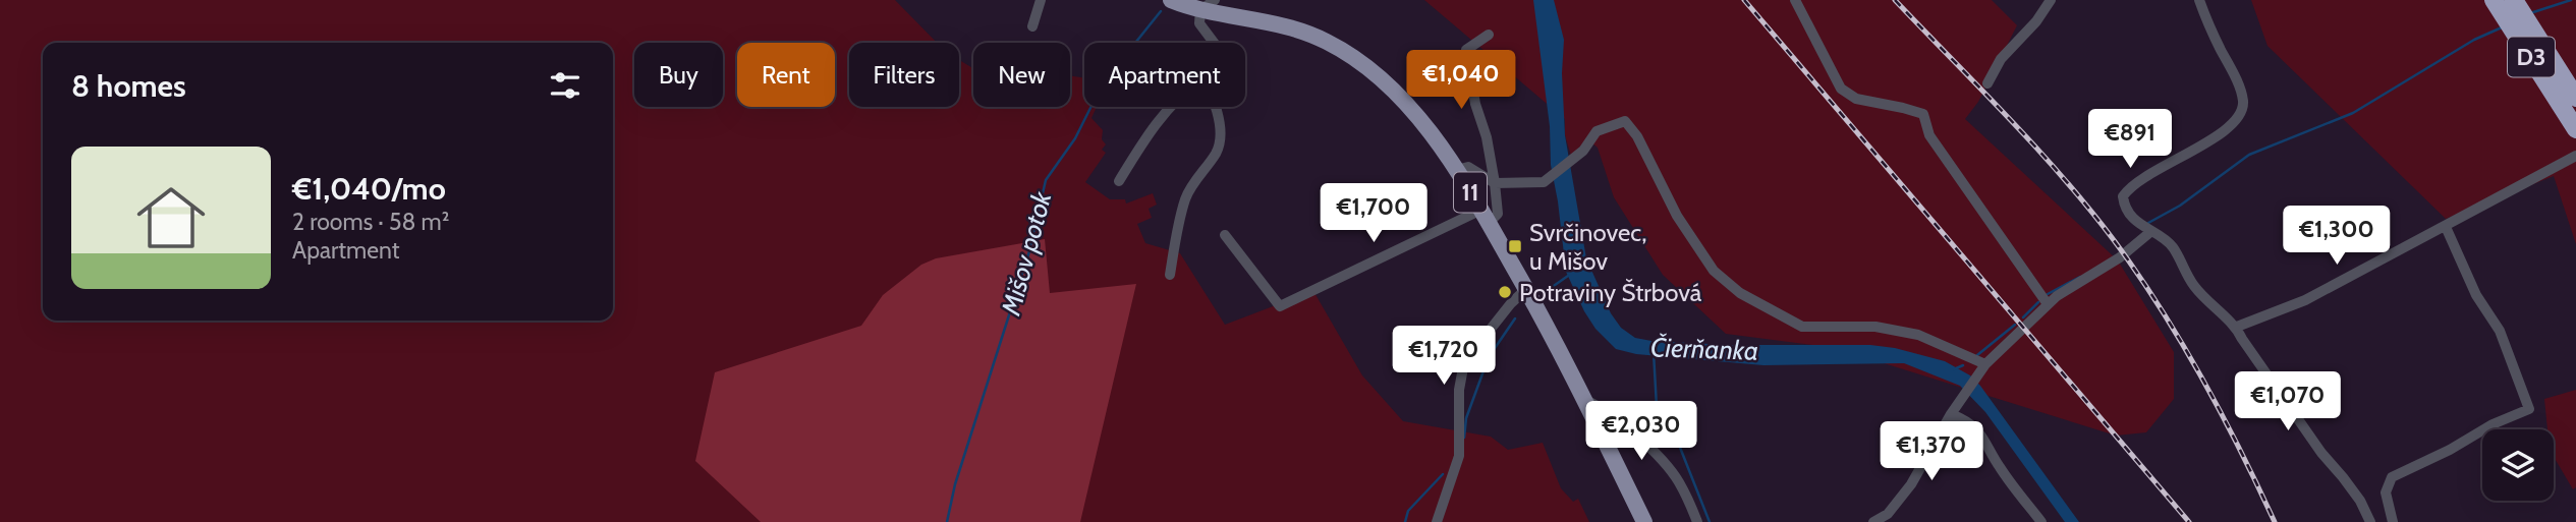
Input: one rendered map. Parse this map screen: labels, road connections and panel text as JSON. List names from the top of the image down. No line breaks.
{"streets":{"highway":["D3"],"main road":["11"]},"water":["Mišov potok","Čierňanka"],"places":{"transit":["Svrčinovec, u Mišov"],"other":["Potraviny Štrbová"]},"page":{"chip":["Buy","Rent","Filters","New","Apartment"],"heading":"8 homes","price":["€1,040","€891","€1,700","€1,300","€1,720","€1,070","€2,030","€1,370"],"list":[{"name":"€1,040/mo","note":"2 rooms · 58 m² · Apartment"}]}}
